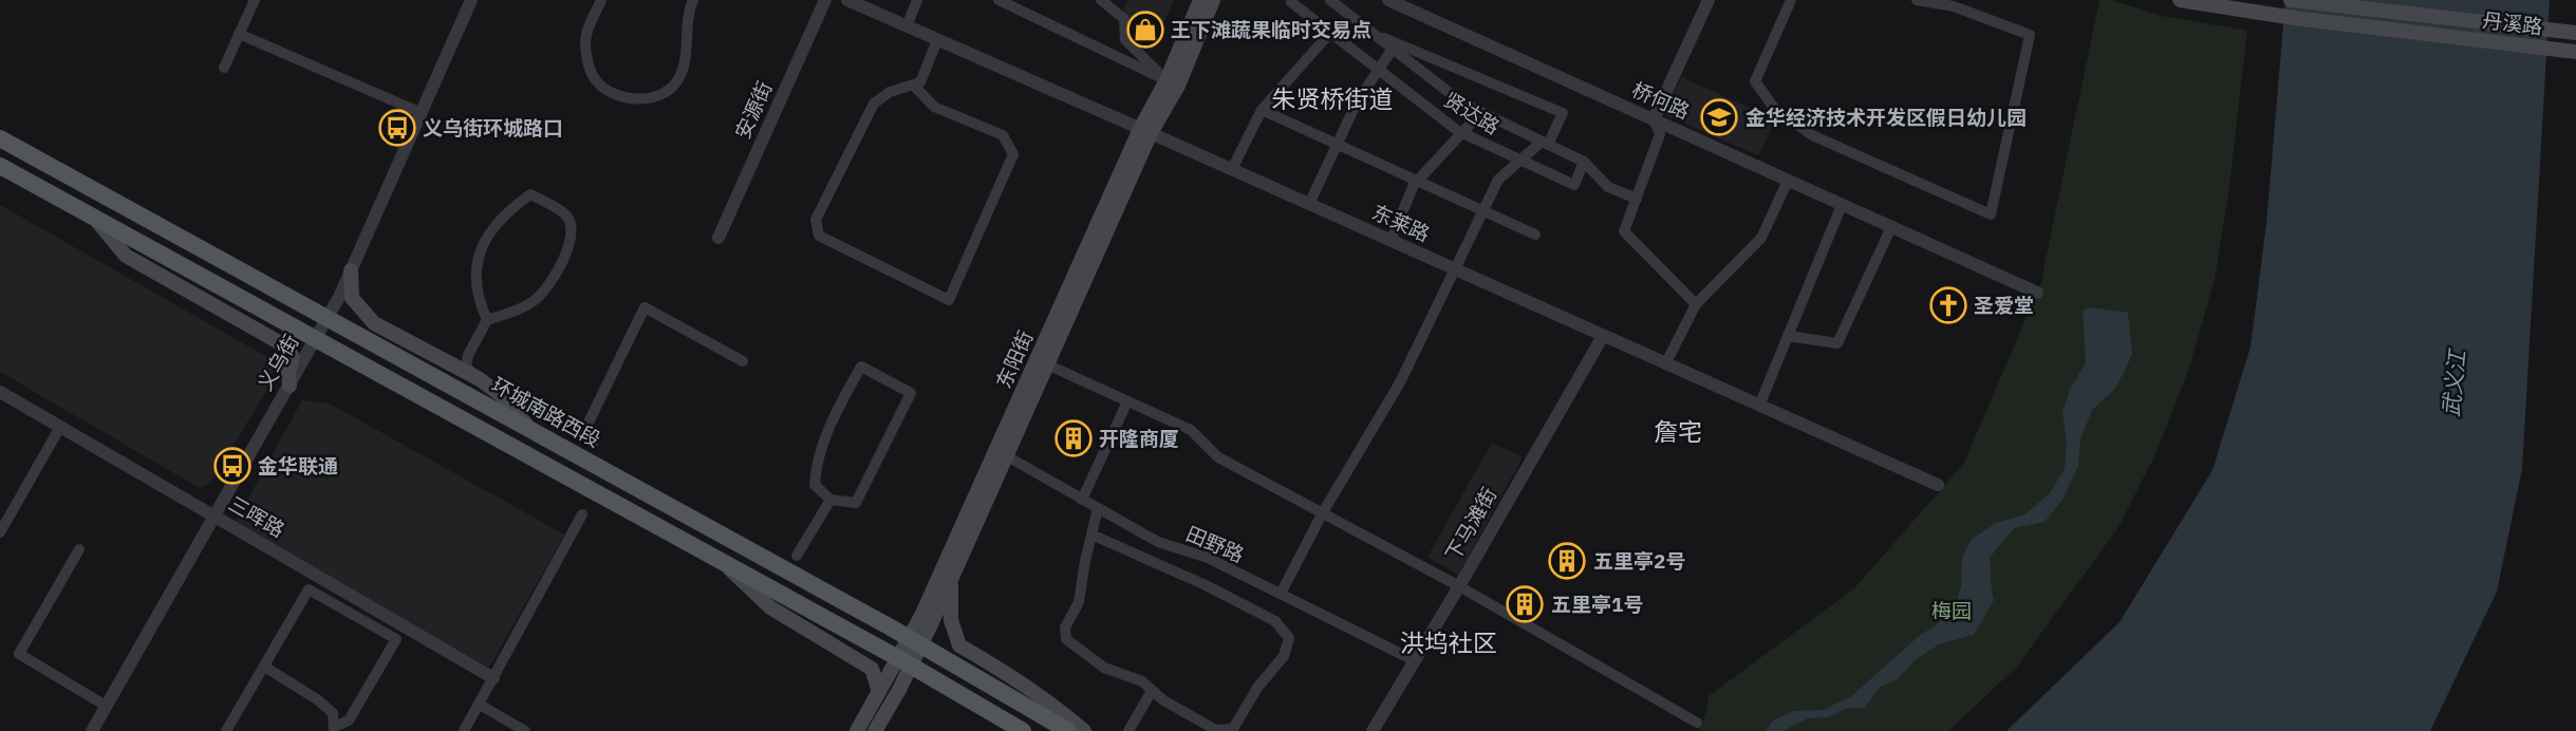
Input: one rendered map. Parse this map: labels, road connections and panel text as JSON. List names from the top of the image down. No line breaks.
{"streets":{"main road":["丹溪路","东阳街","环城南路西段"],"street":["桥何路","安源街","贤达路","东莱路","义乌街","三晖路","下马滩街","田野路"]},"crossings":[["东莱路","东阳街"],["东莱路","下马滩街"],["东阳街","环城南路西段"],["东阳街","田野路"],["义乌街","环城南路西段"],["义乌街","三晖路"],["下马滩街","田野路"]],"districts":["朱贤桥街道","詹宅","洪坞社区"],"water":["武义江"],"parks":["梅园"],"places":{"shop":["王下滩蔬果临时交易点"],"school or university":["金华经济技术开发区假日幼儿园"],"bus stop":["义乌街环城路口","金华联通"],"church":["圣爱堂"],"building":["开隆商厦","五里亭2号","五里亭1号"]}}
